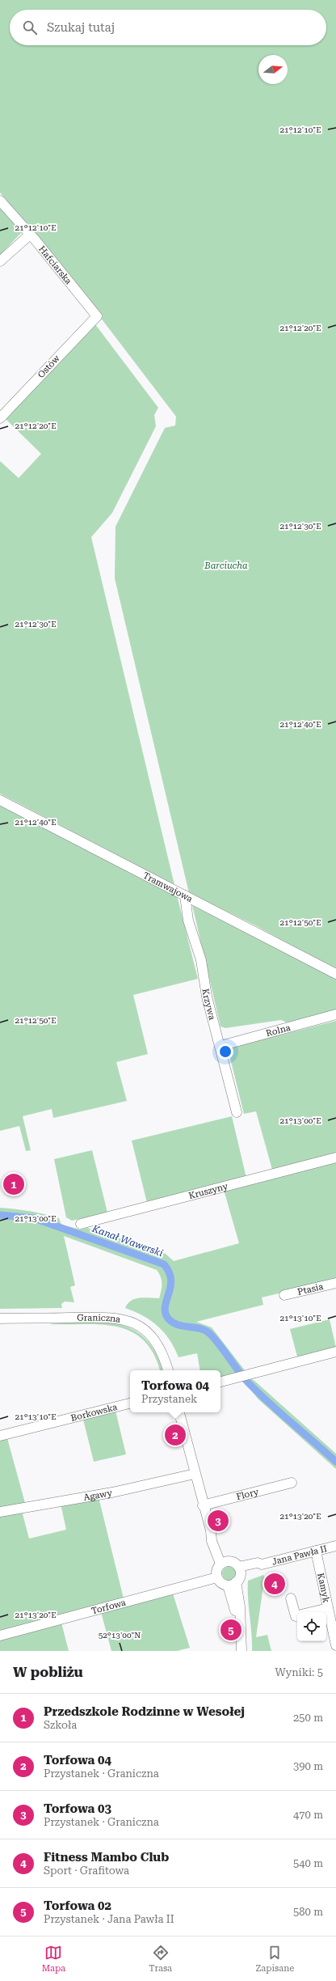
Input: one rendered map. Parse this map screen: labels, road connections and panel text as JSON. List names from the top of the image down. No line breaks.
{"streets":{"street":["Hafciarska","Ostów","Tramwajowa","Krzywa","Rolna","Kruszyny","Ptasia","Graniczna","Borkowska","Flory","Agawy","Jana Pawła II","Kamyk","Torfowa"]},"crossings":[["Hafciarska","Ostów"],["Tramwajowa","Krzywa"],["Krzywa","Rolna"],["Jana Pawła II","Kamyk"]],"water":["Kanał Wawerski"],"parks":["Barciucha"],"north":"right","page":{"search":"Szukaj tutaj","pins":["1","2","3","4","5"],"popup":["Torfowa 04","Przystanek"],"heading":["W pobliżu","Wyniki: 5"],"list":[{"mark":"1","name":"Przedszkole Rodzinne w Wesołej","note":"Szkoła","value":"250 m"},{"mark":"2","name":"Torfowa 04","note":"Przystanek · Graniczna","value":"390 m"},{"mark":"3","name":"Torfowa 03","note":"Przystanek · Graniczna","value":"470 m"},{"mark":"4","name":"Fitness Mambo Club","note":"Sport · Grafitowa","value":"540 m"},{"mark":"5","name":"Torfowa 02","note":"Przystanek · Jana Pawła II","value":"580 m"}],"nav":["Mapa","Trasa","Zapisane"]},"coordinates":["21°12'10\"E","21°12'20\"E","21°12'30\"E","21°12'40\"E","21°12'50\"E","21°13'00\"E","21°13'10\"E","21°13'20\"E","52°13'00\"N"]}
